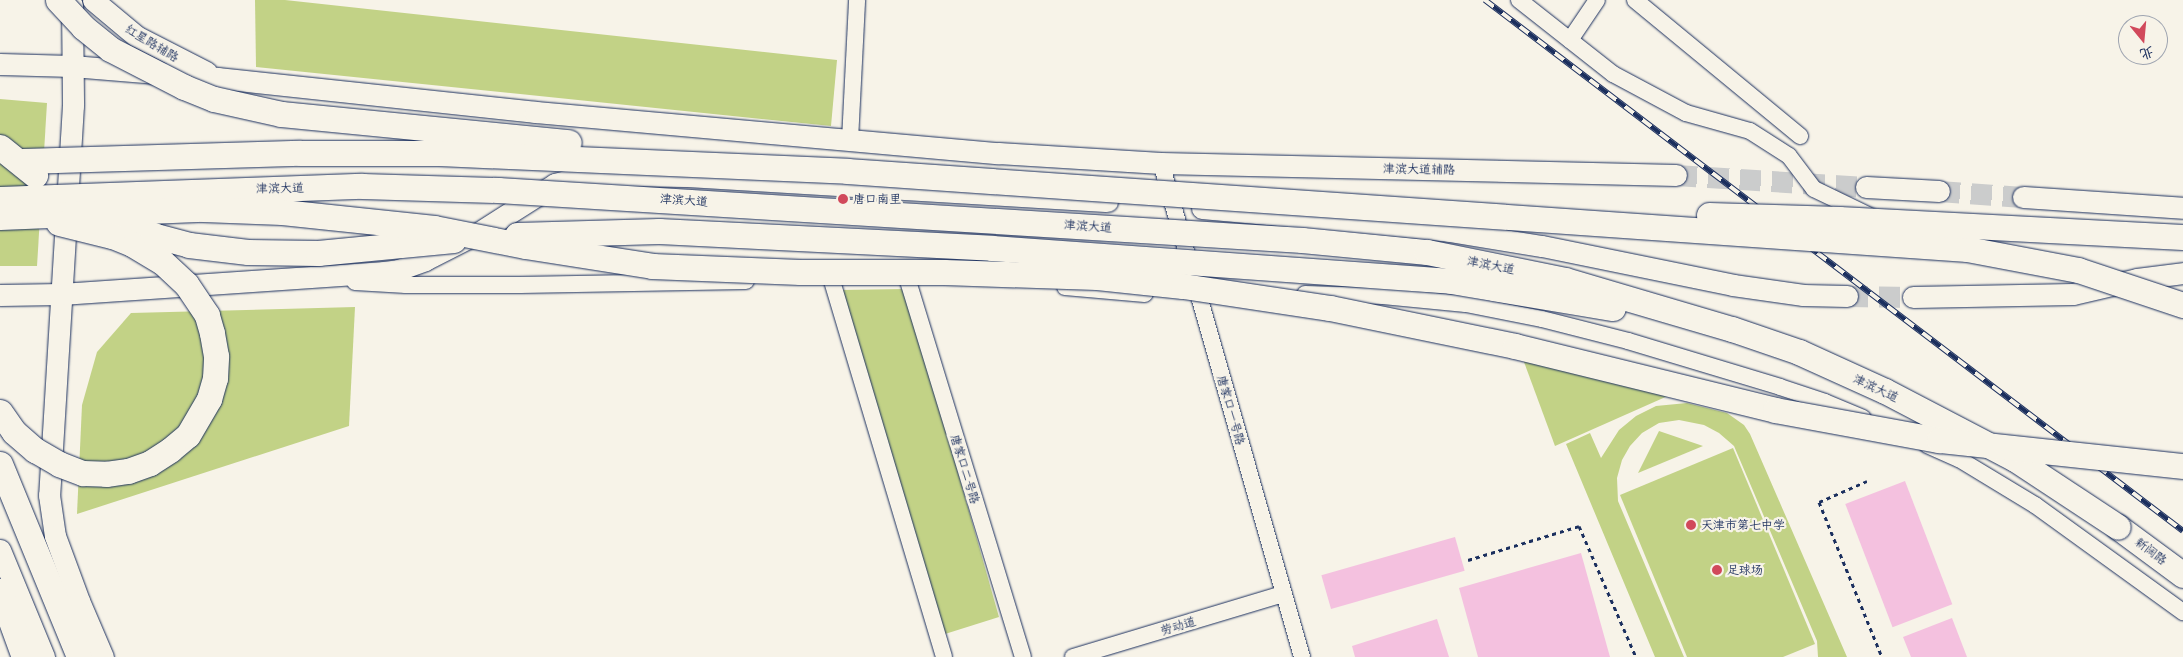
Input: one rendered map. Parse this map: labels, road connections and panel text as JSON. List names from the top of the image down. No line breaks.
{"streets":{"highway":["津滨大道","新阔路"],"main road":["红星路辅路","津滨大道辅路"],"street":["唐家口一号路","唐家口二号路","劳动道"]},"crossings":[["红星路辅路","津滨大道辅路"],["津滨大道辅路","唐家口一号路"],["津滨大道","新阔路"],["唐家口一号路","劳动道"]],"places":["唐口南里","天津市第七中学","足球场"],"north":"bottom"}
